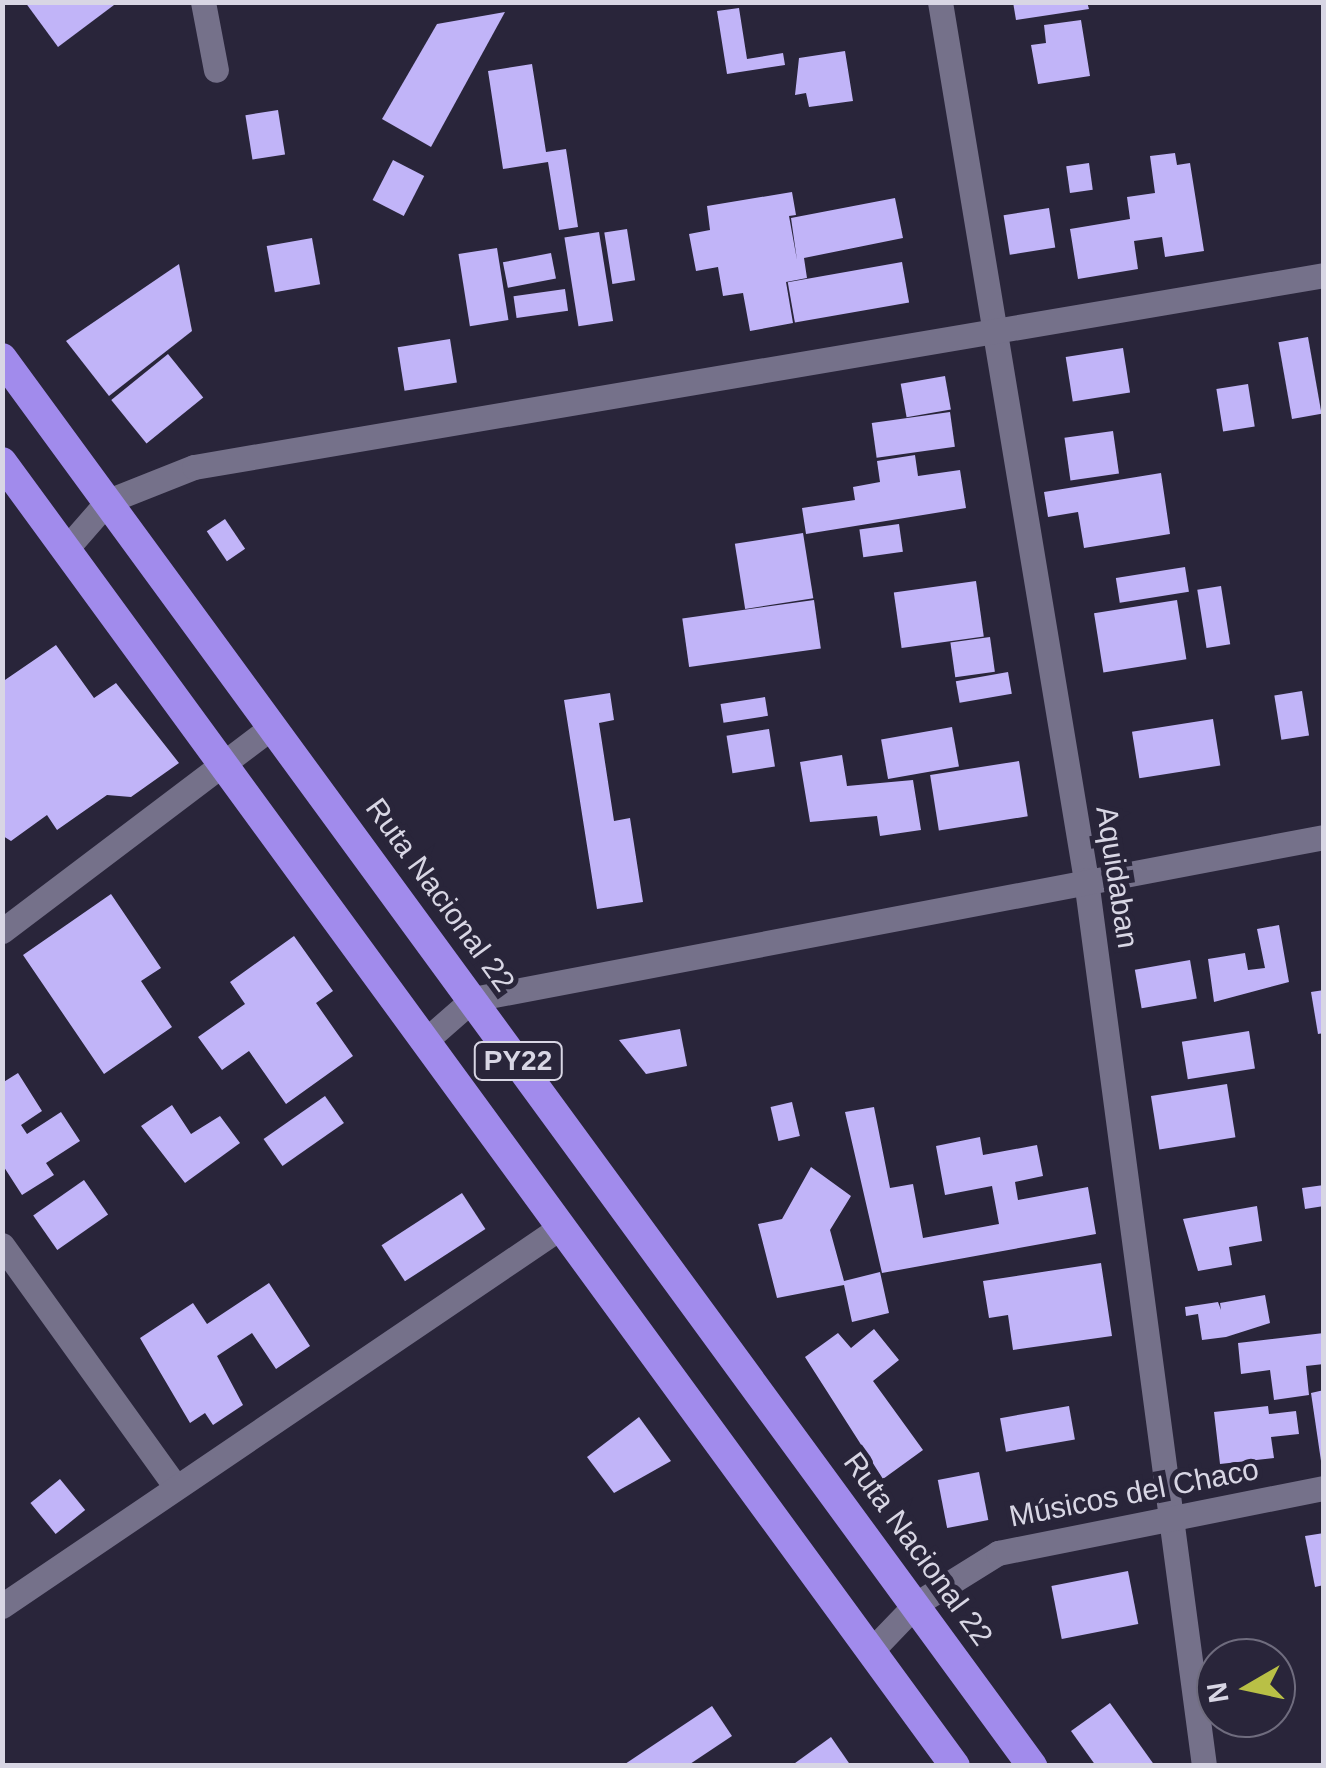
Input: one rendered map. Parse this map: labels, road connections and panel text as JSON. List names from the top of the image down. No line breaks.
{"streets":{"highway":["Ruta Nacional 22","PY22"],"street":["Aquidaban","Músicos del Chaco"]},"crossings":[["Aquidaban","Músicos del Chaco"],["Ruta Nacional 22","Músicos del Chaco"],["PY22","Músicos del Chaco"]],"north":"left"}
